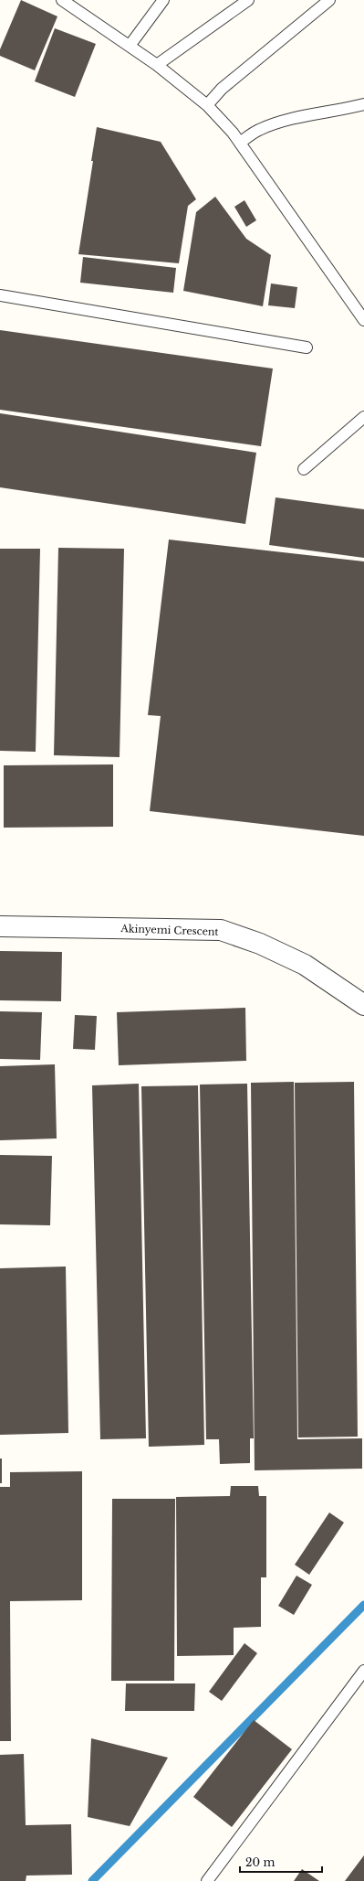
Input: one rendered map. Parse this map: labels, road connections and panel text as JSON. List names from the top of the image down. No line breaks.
{"streets":{"street":["Akinyemi Crescent"]},"scale_bar":"20 m"}
